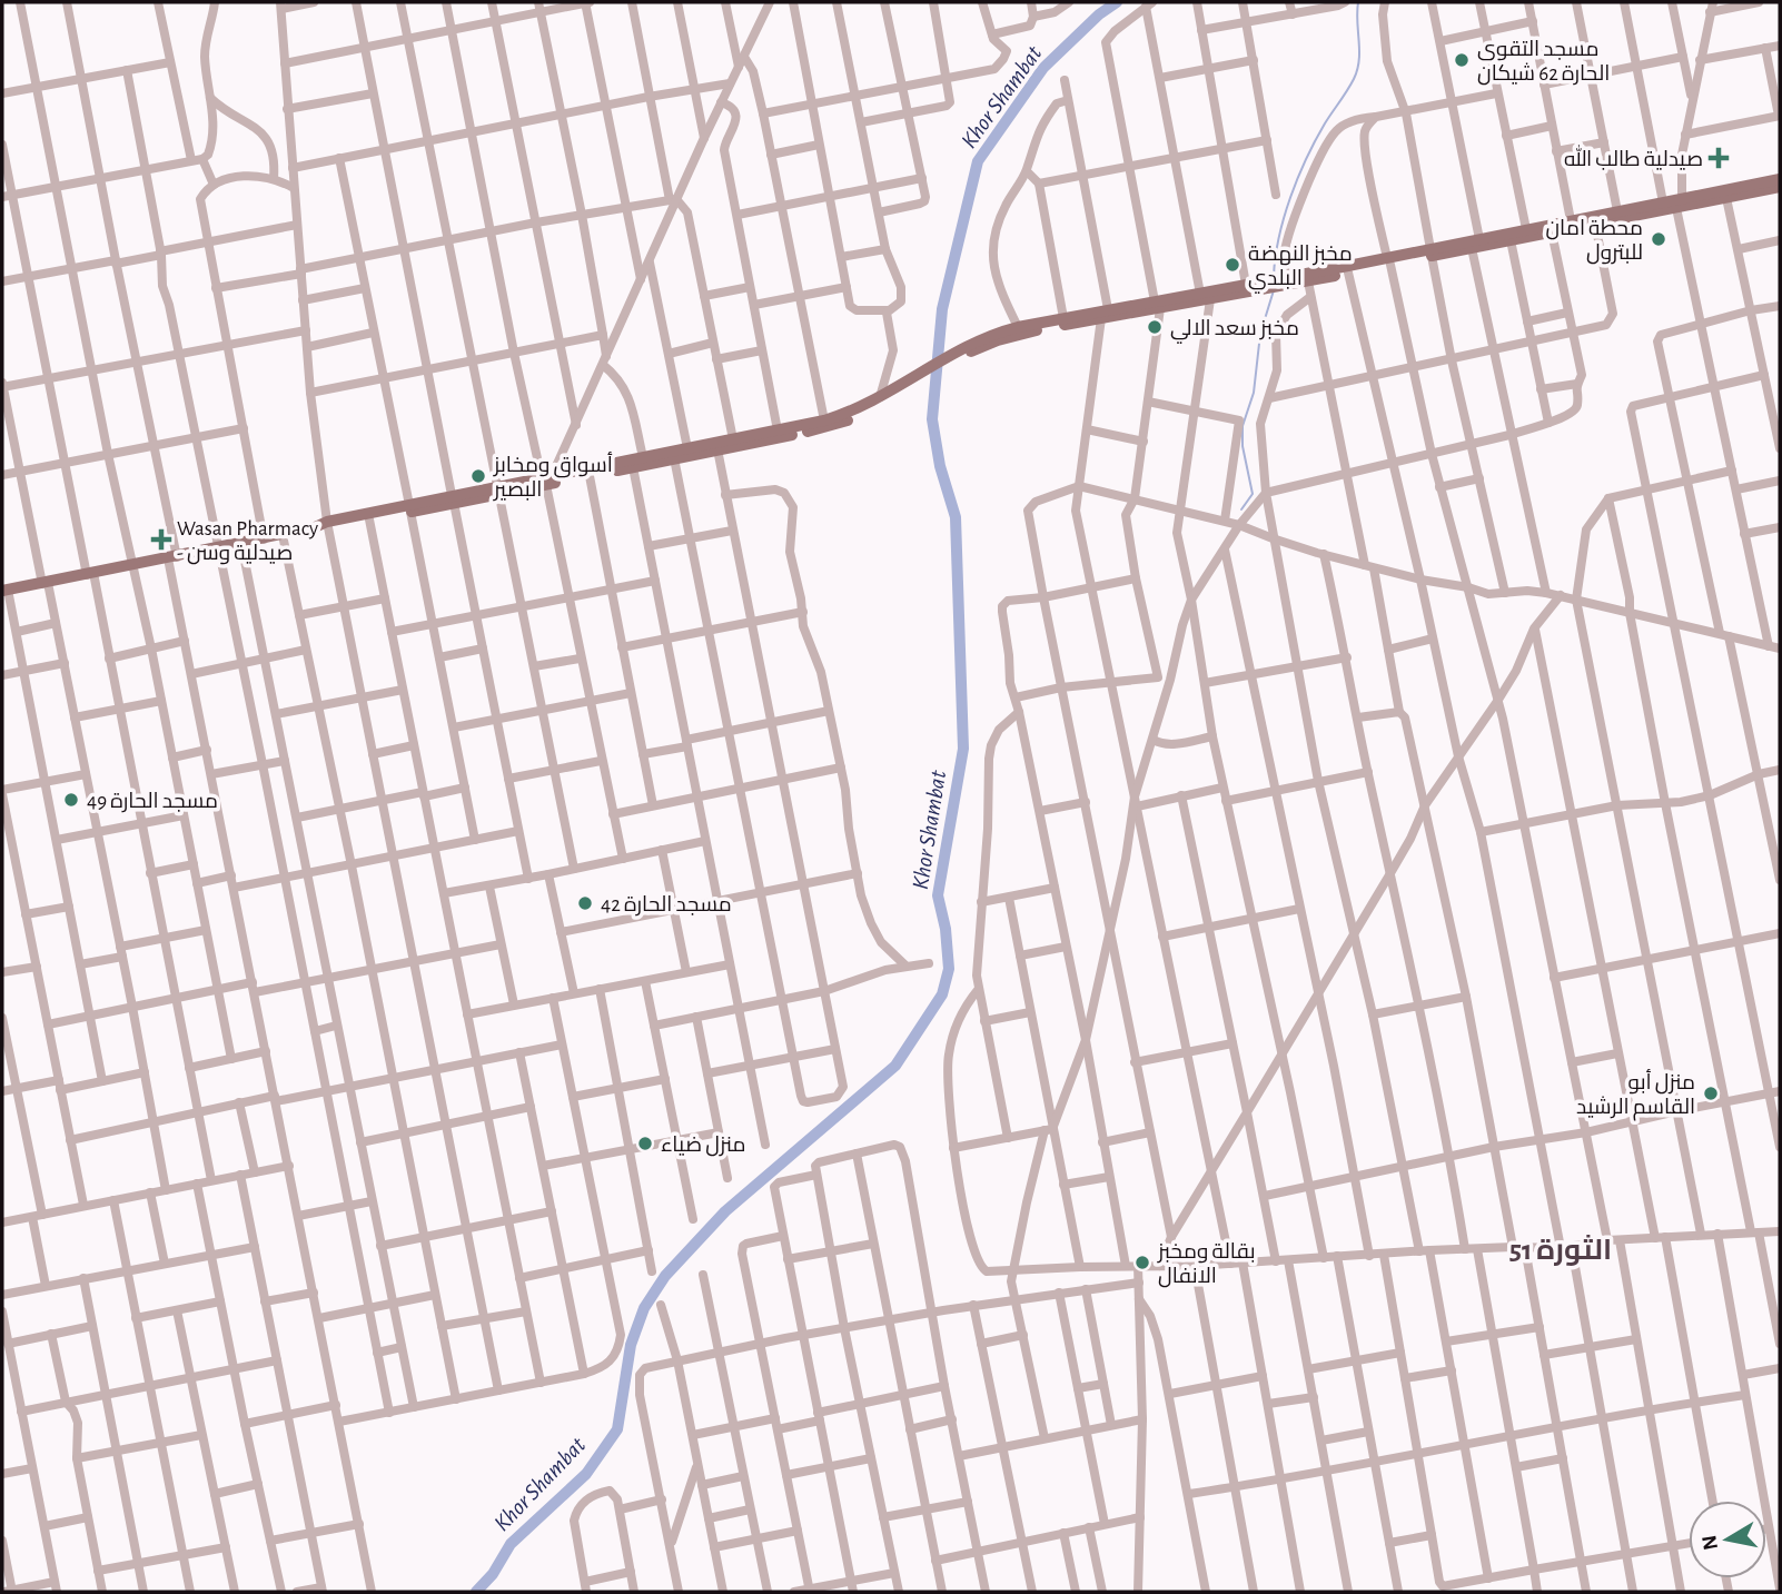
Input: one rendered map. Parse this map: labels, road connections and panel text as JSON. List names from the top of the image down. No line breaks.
{"districts":["الثورة 51"],"water":["Khor Shambat"],"places":{"other":["مسجد التقوى الحارة 62 شيكان","محطة امان للبترول","مخبز النهضة البلدي","مخبز سعد الالي","أسواق ومخابز البصير","مسجد الحارة 49","مسجد الحارة 42","منزل أبو القاسم الرشيد","منزل ضياء","بقالة ومخبز الانفال"],"health":["صيدلية طالب الله","Wasan Pharmacy - صيدلية وسن"]},"north":"left"}
